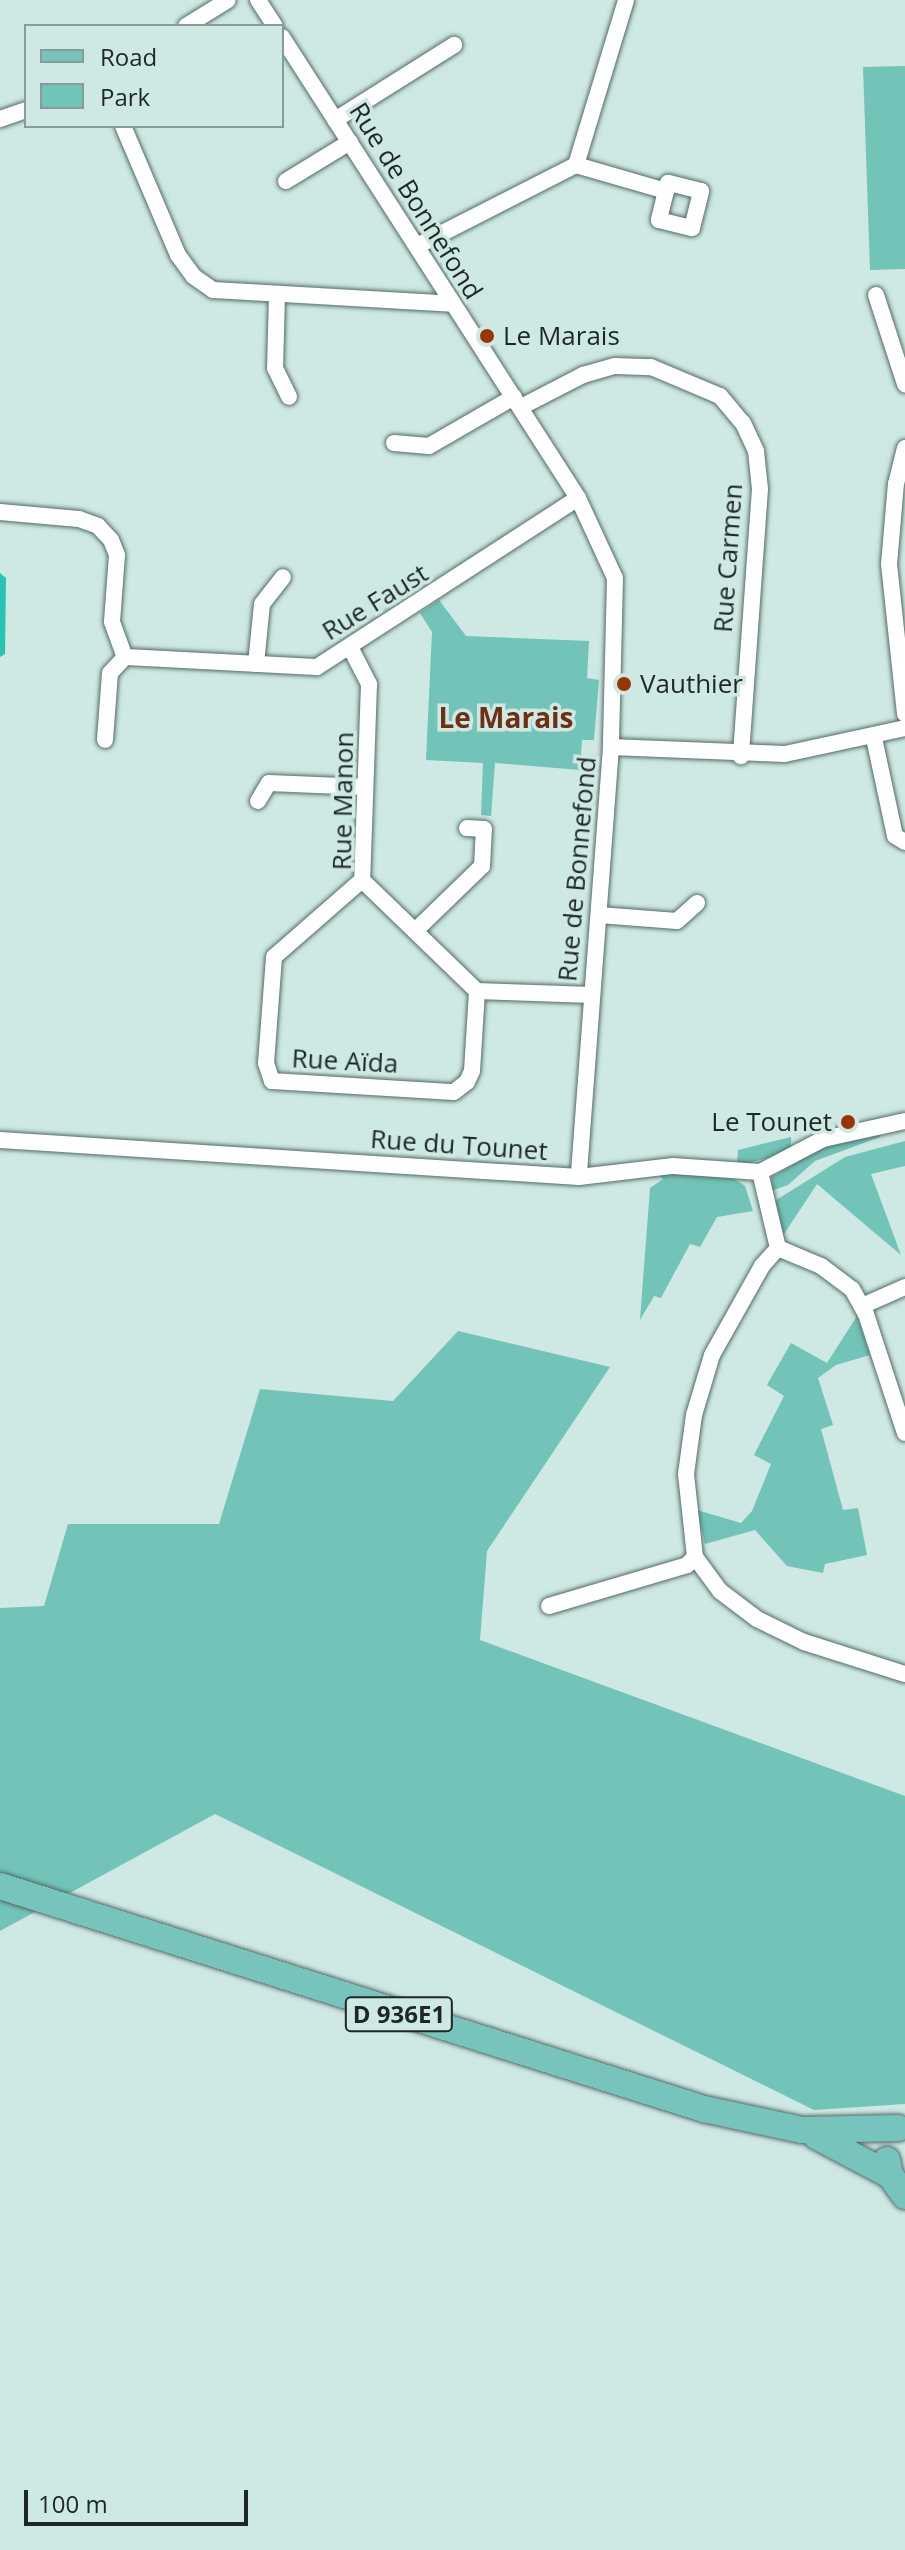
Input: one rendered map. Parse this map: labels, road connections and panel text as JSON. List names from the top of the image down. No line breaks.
{"streets":{"main road":["D 936E1"],"street":["Rue de Bonnefond","Rue Carmen","Rue Faust","Rue Manon","Rue Aïda","Rue du Tounet"]},"crossings":[["Rue de Bonnefond","Rue Carmen"],["Rue de Bonnefond","Rue Faust"],["Rue de Bonnefond","Rue du Tounet"],["Rue Faust","Rue Manon"],["Rue Manon","Rue Aïda"]],"districts":["Le Marais"],"places":["Le Marais","Vauthier","Le Tounet"],"legend":["Road","Park"],"scale_bar":"100 m"}
